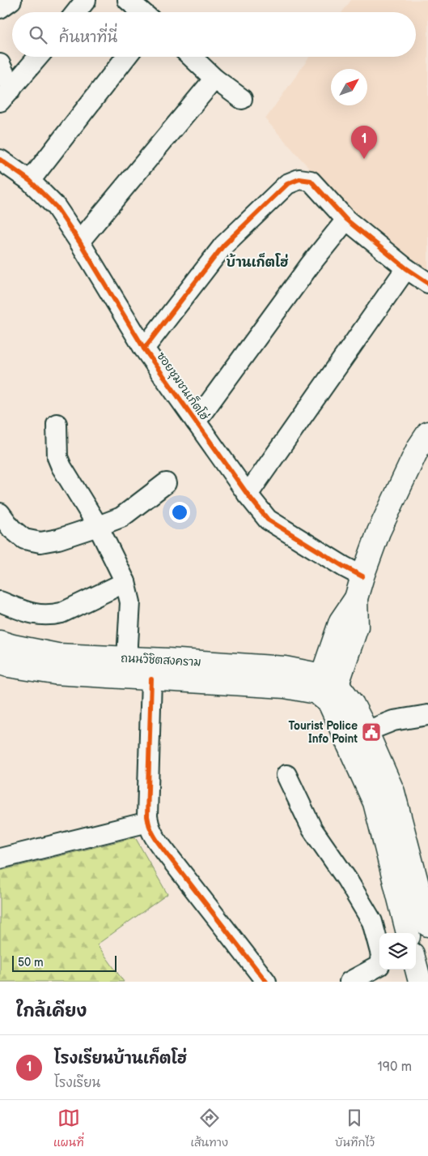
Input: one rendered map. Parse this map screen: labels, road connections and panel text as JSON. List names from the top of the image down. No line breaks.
{"streets":{"main road":["ถนนวิชิตสงคราม"],"street":["ซอยชุมชนเก็ตโฮ่"]},"districts":["บ้านเก็ตโฮ่"],"places":{"public building":["Tourist Police Info Point"]},"scale_bar":"50 m","north":"top right","page":{"search":"ค้นหาที่นี่","pins":"1","scale":"50 m","heading":"ใกล้เคียง","list":[{"mark":"1","name":"โรงเรียนบ้านเก็ตโฮ่","note":"โรงเรียน","value":"190 m"}],"nav":["แผนที่","เส้นทาง","บันทึกไว้"]}}
